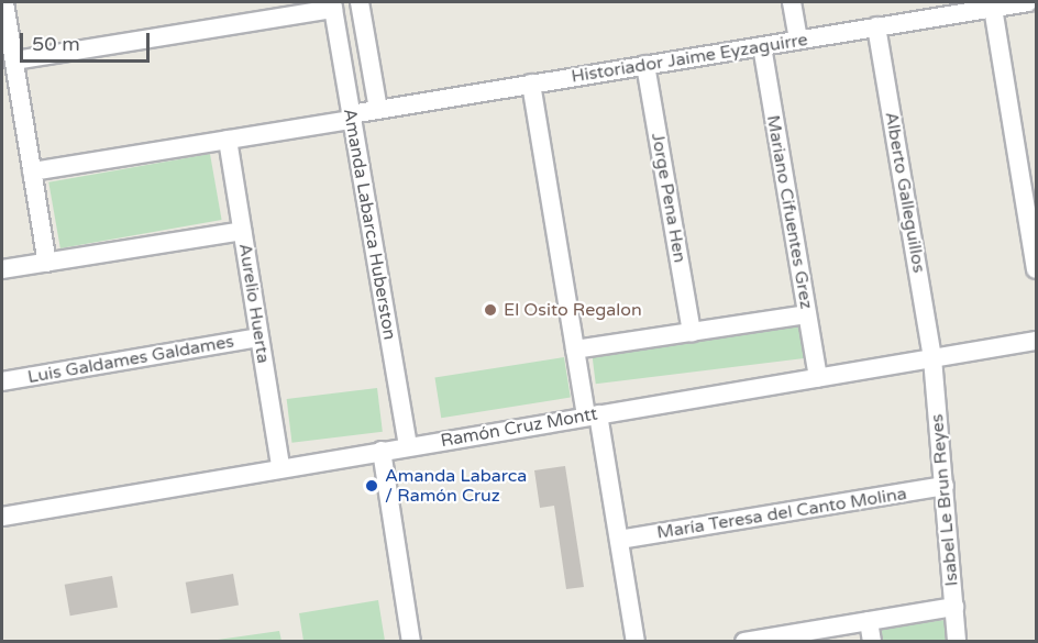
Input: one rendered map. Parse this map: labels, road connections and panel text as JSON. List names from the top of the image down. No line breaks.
{"streets":{"street":["Historiador Jaime Eyzaguirre","Alberto Galleguillos","Jorge Pena Hen","Mariano Cifuentes Grez","Amanda Labarca Huberston","Aurelio Huerta","Luis Galdames Galdames","Ramón Cruz Montt","Isabel Le Brun Reyes","María Teresa del Canto Molina"]},"crossings":[["Historiador Jaime Eyzaguirre","Alberto Galleguillos"],["Historiador Jaime Eyzaguirre","Jorge Pena Hen"],["Historiador Jaime Eyzaguirre","Mariano Cifuentes Grez"],["Historiador Jaime Eyzaguirre","Amanda Labarca Huberston"],["Historiador Jaime Eyzaguirre","Aurelio Huerta"],["Alberto Galleguillos","Ramón Cruz Montt"],["Alberto Galleguillos","Isabel Le Brun Reyes"],["Mariano Cifuentes Grez","Ramón Cruz Montt"],["Amanda Labarca Huberston","Ramón Cruz Montt"],["Aurelio Huerta","Luis Galdames Galdames"],["Aurelio Huerta","Ramón Cruz Montt"],["Ramón Cruz Montt","Isabel Le Brun Reyes"],["Isabel Le Brun Reyes","María Teresa del Canto Molina"]],"places":["El Osito Regalon","Amanda Labarca / Ramón Cruz"],"scale_bar":"50 m"}
